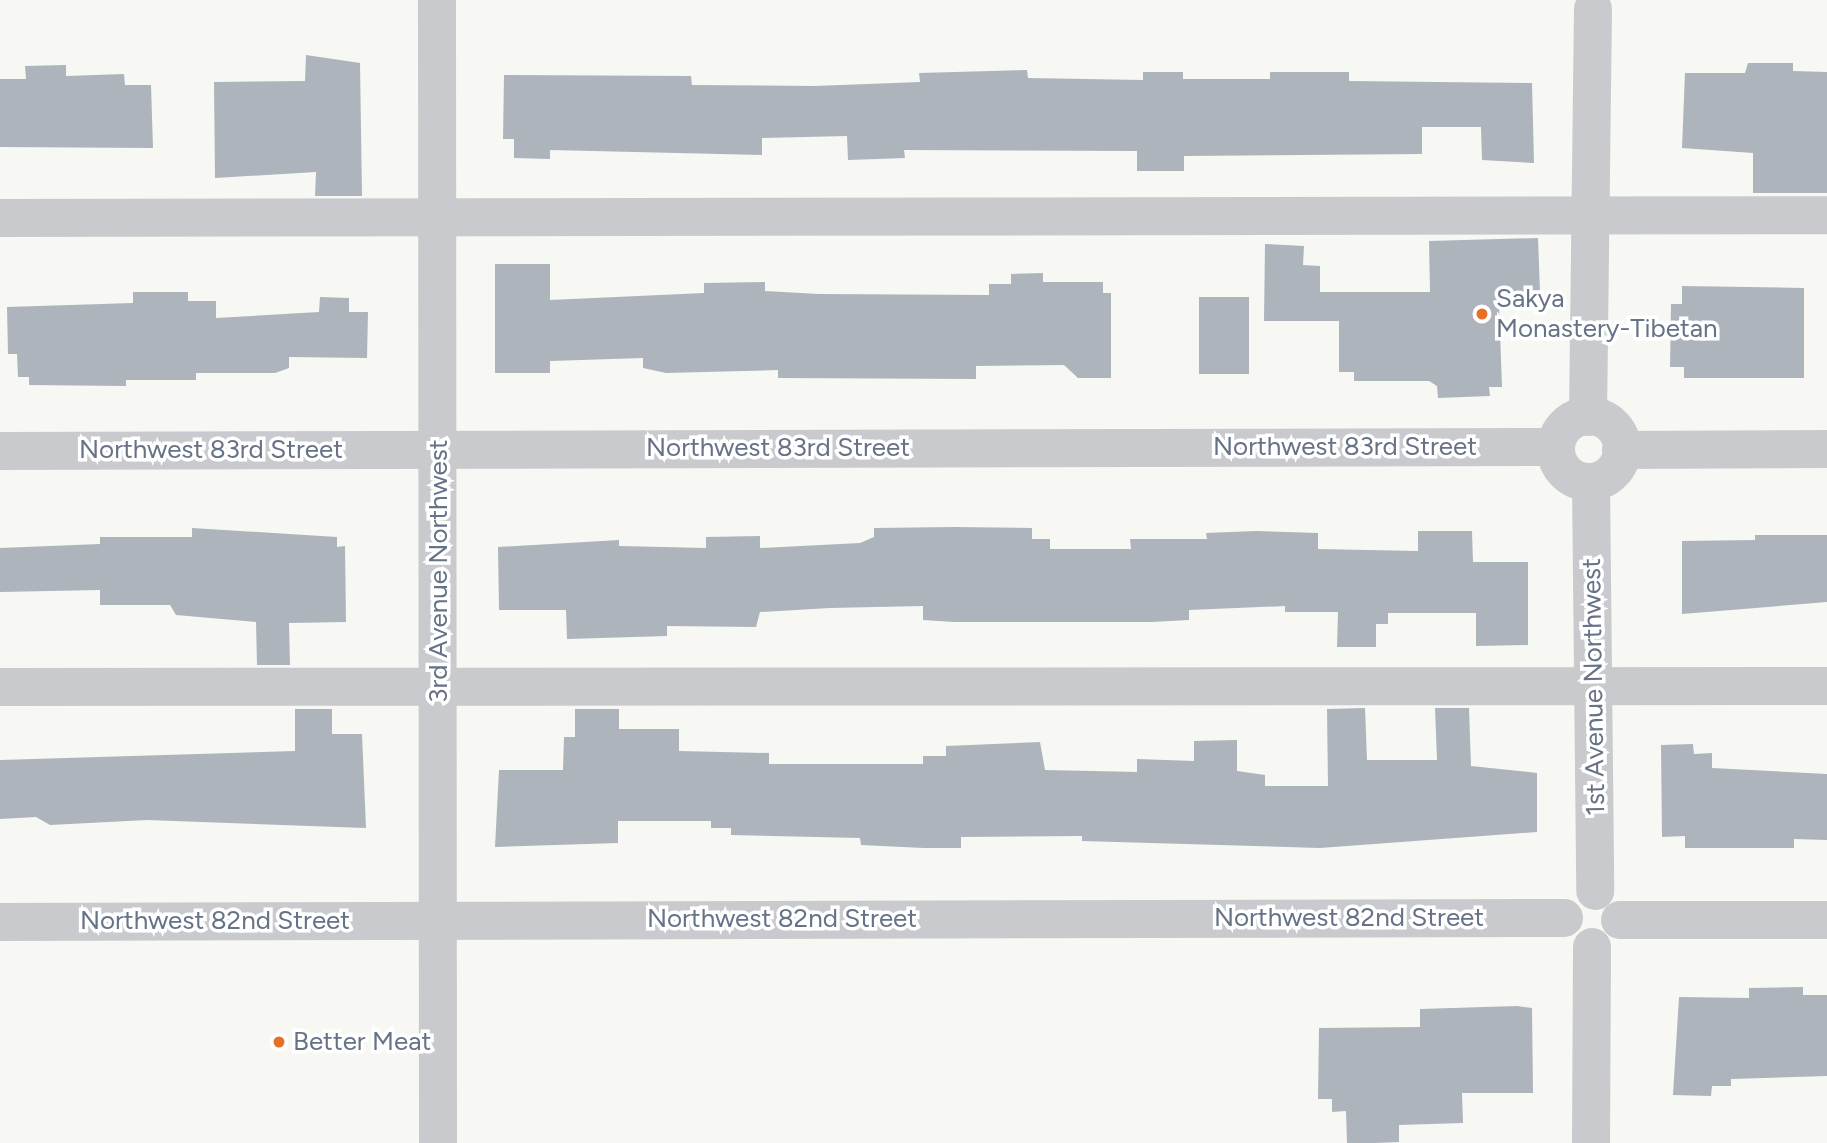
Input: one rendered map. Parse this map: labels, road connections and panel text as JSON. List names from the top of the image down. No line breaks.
{"streets":{"street":["Northwest 83rd Street","3rd Avenue Northwest","1st Avenue Northwest","Northwest 82nd Street"]},"crossings":[["Northwest 83rd Street","3rd Avenue Northwest"],["Northwest 83rd Street","1st Avenue Northwest"],["3rd Avenue Northwest","Northwest 82nd Street"],["1st Avenue Northwest","Northwest 82nd Street"]],"places":["Sakya Monastery-Tibetan","Better Meat"]}
